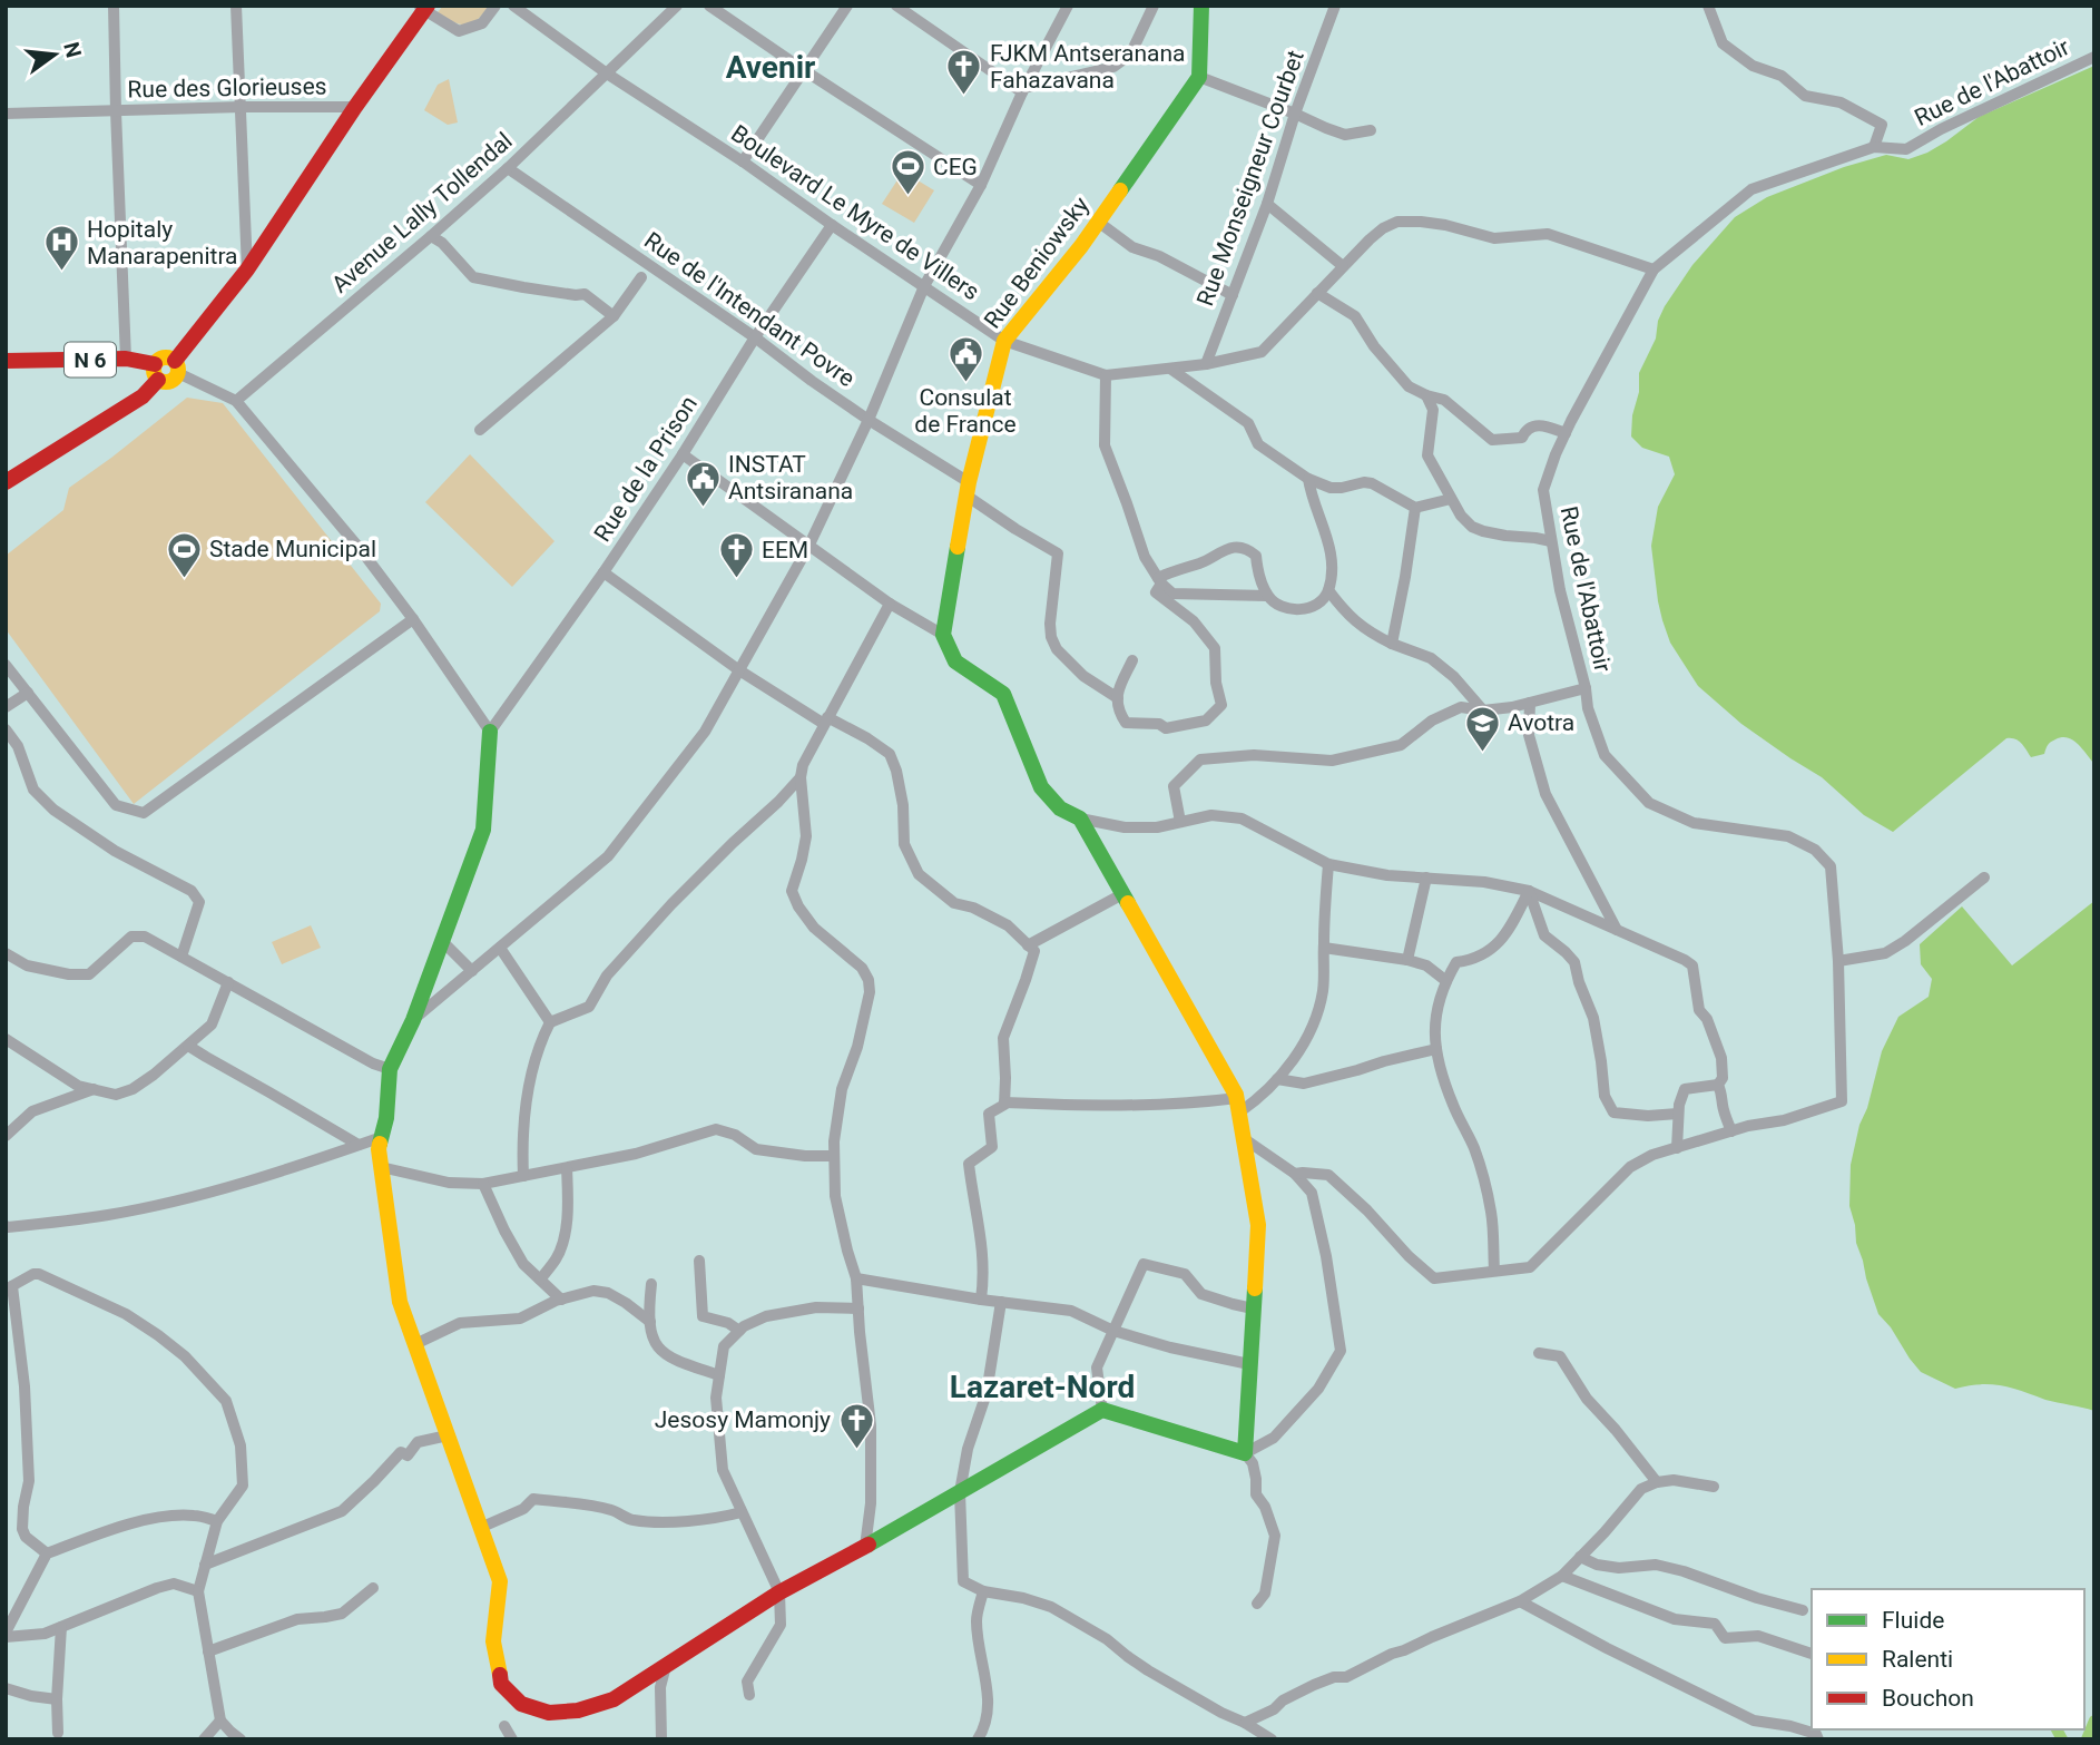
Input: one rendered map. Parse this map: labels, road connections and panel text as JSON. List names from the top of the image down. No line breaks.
{"streets":{"street":["Rue de l'Abattoir","Rue des Glorieuses","Rue Monseigneur Courbet","Avenue Lally Tollendal","Boulevard Le Myre de Villers","Rue Beniowsky","Rue de l'Intendant Povre","N 6","Rue de la Prison"]},"crossings":[["Rue de l'Abattoir","Boulevard Le Myre de Villers"],["Rue Monseigneur Courbet","Boulevard Le Myre de Villers"],["Avenue Lally Tollendal","Boulevard Le Myre de Villers"],["Avenue Lally Tollendal","Rue de l'Intendant Povre"],["Boulevard Le Myre de Villers","Rue Beniowsky"],["Boulevard Le Myre de Villers","Rue de la Prison"],["Rue Beniowsky","Rue de l'Intendant Povre"],["Rue de l'Intendant Povre","Rue de la Prison"]],"districts":["Avenir","Lazaret-Nord"],"places":{"church":["FJKM Antseranana Fahazavana","EEM","Jesosy Mamonjy"],"sports":["CEG","Stade Municipal"],"hospital":["Hopitaly Manarapenitra"],"public building":["Consulat de France","INSTAT Antsiranana"],"school or university":["Avotra"]},"legend":["Fluide","Ralenti","Bouchon"],"north":"right"}
